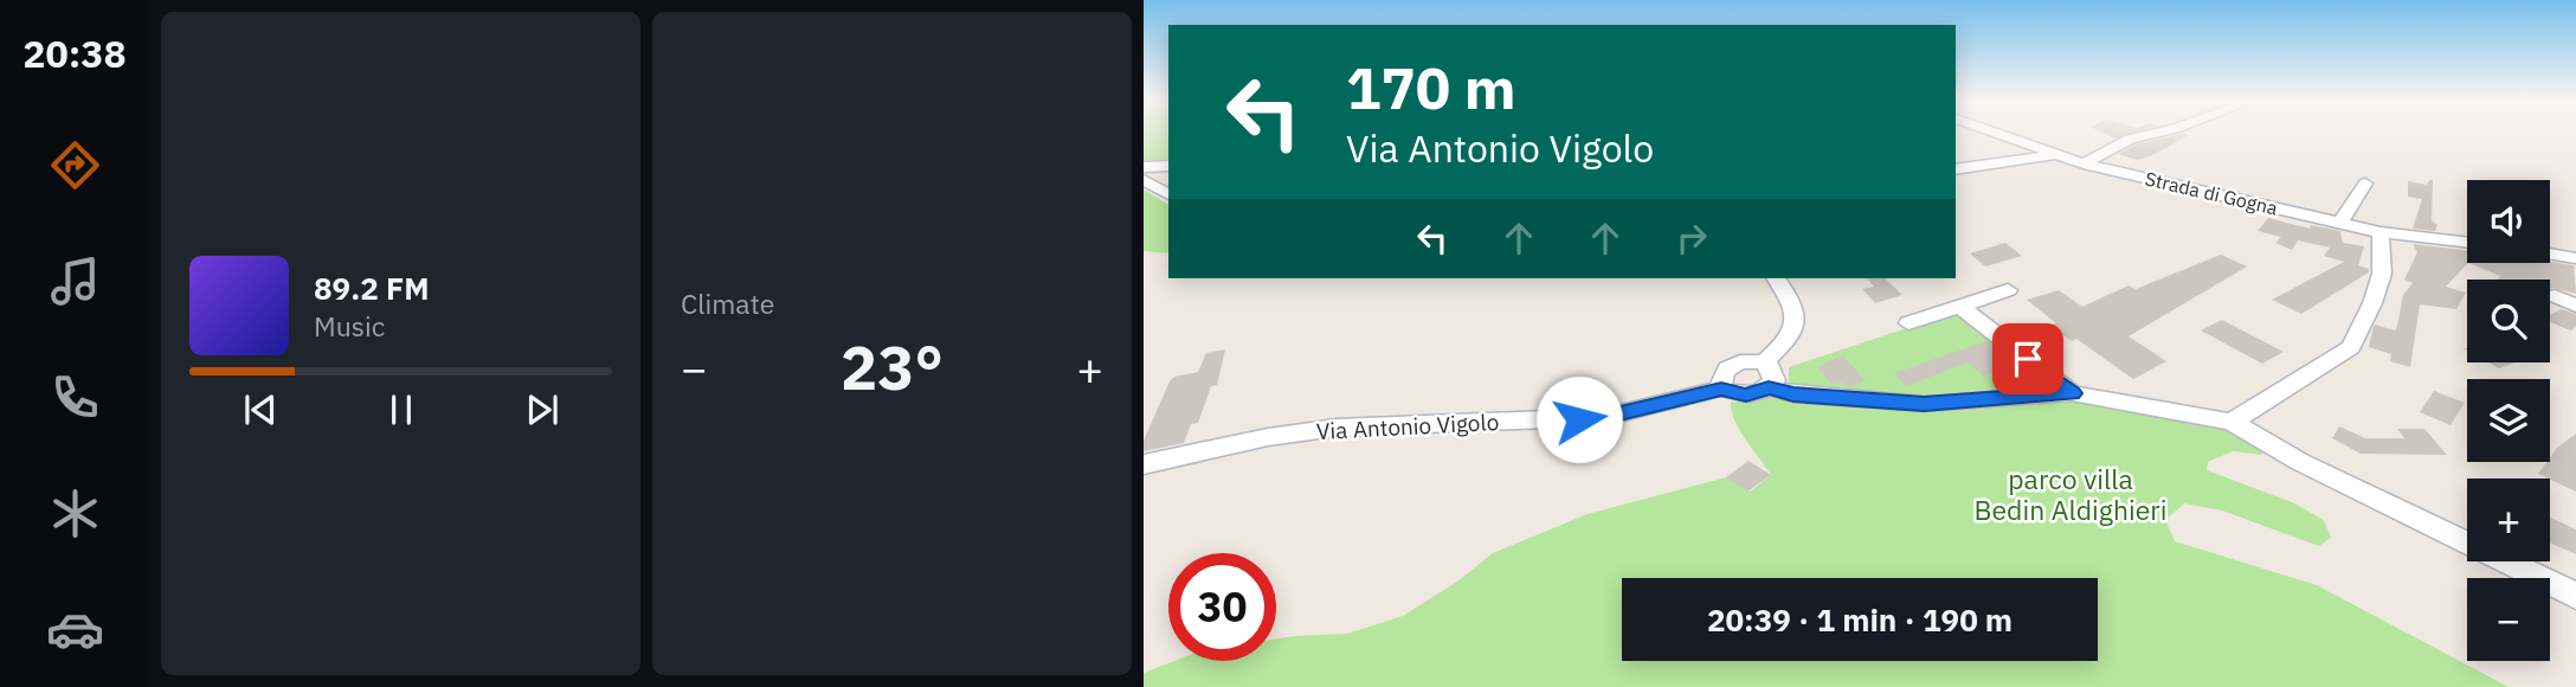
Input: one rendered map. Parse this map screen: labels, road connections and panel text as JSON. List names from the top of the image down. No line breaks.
{"streets":{"street":["Strada di Gogna","Via Antonio Vigolo"]},"parks":["parco villa Bedin Aldighieri"],"page":{"tabs":"20:38","tile":"Climate","turn":["170 m","Via Antonio Vigolo"],"map_buttons":["+","−"],"song":["89.2 FM","Music"],"heat":["−","23°","+"],"limit":"30","trip":"20:39 · 1 min · 190 m"}}
